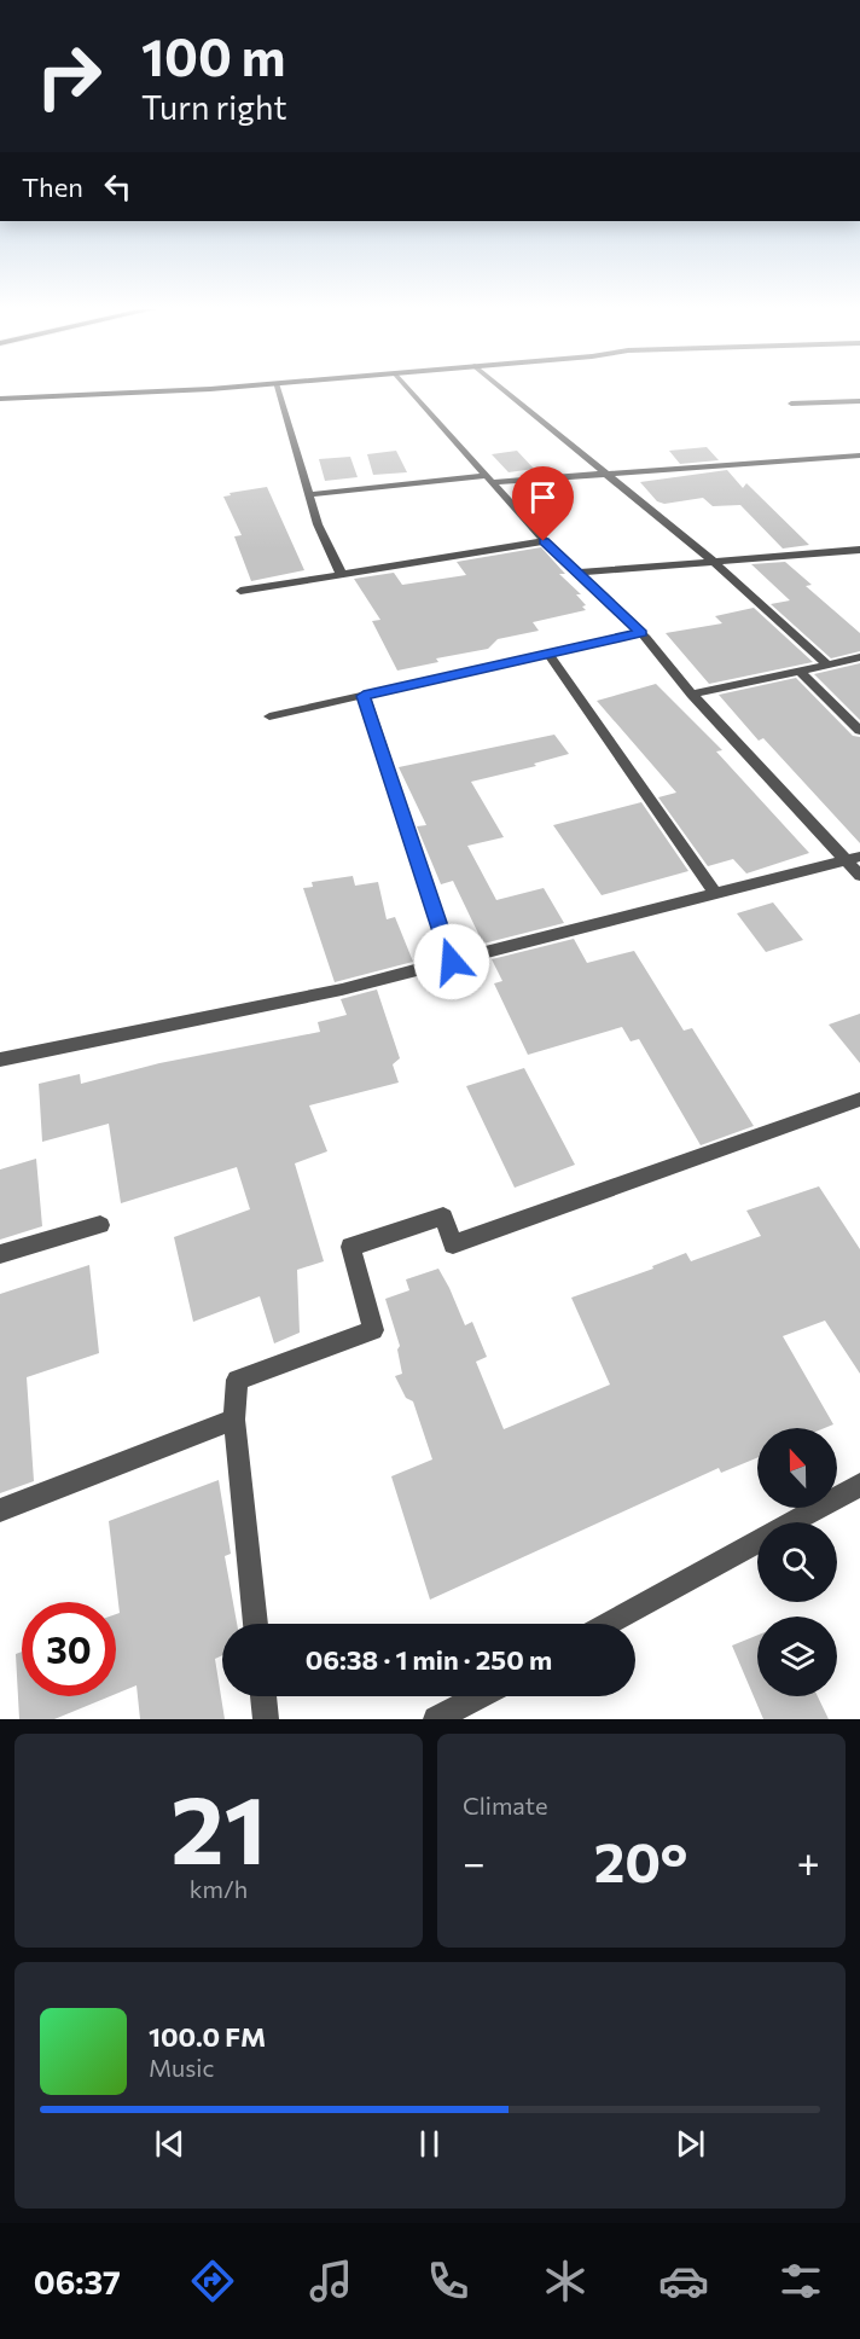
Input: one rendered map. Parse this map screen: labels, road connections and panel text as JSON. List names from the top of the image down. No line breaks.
{"north":"top","page":{"turn":["100 m","Turn right"],"then":"Then","limit":"30","trip":"06:38 · 1 min · 250 m","tile":[["21","km/h"],"Climate"],"heat":["−","20°","+"],"song":["100.0 FM","Music"],"tabs":"06:37"}}
